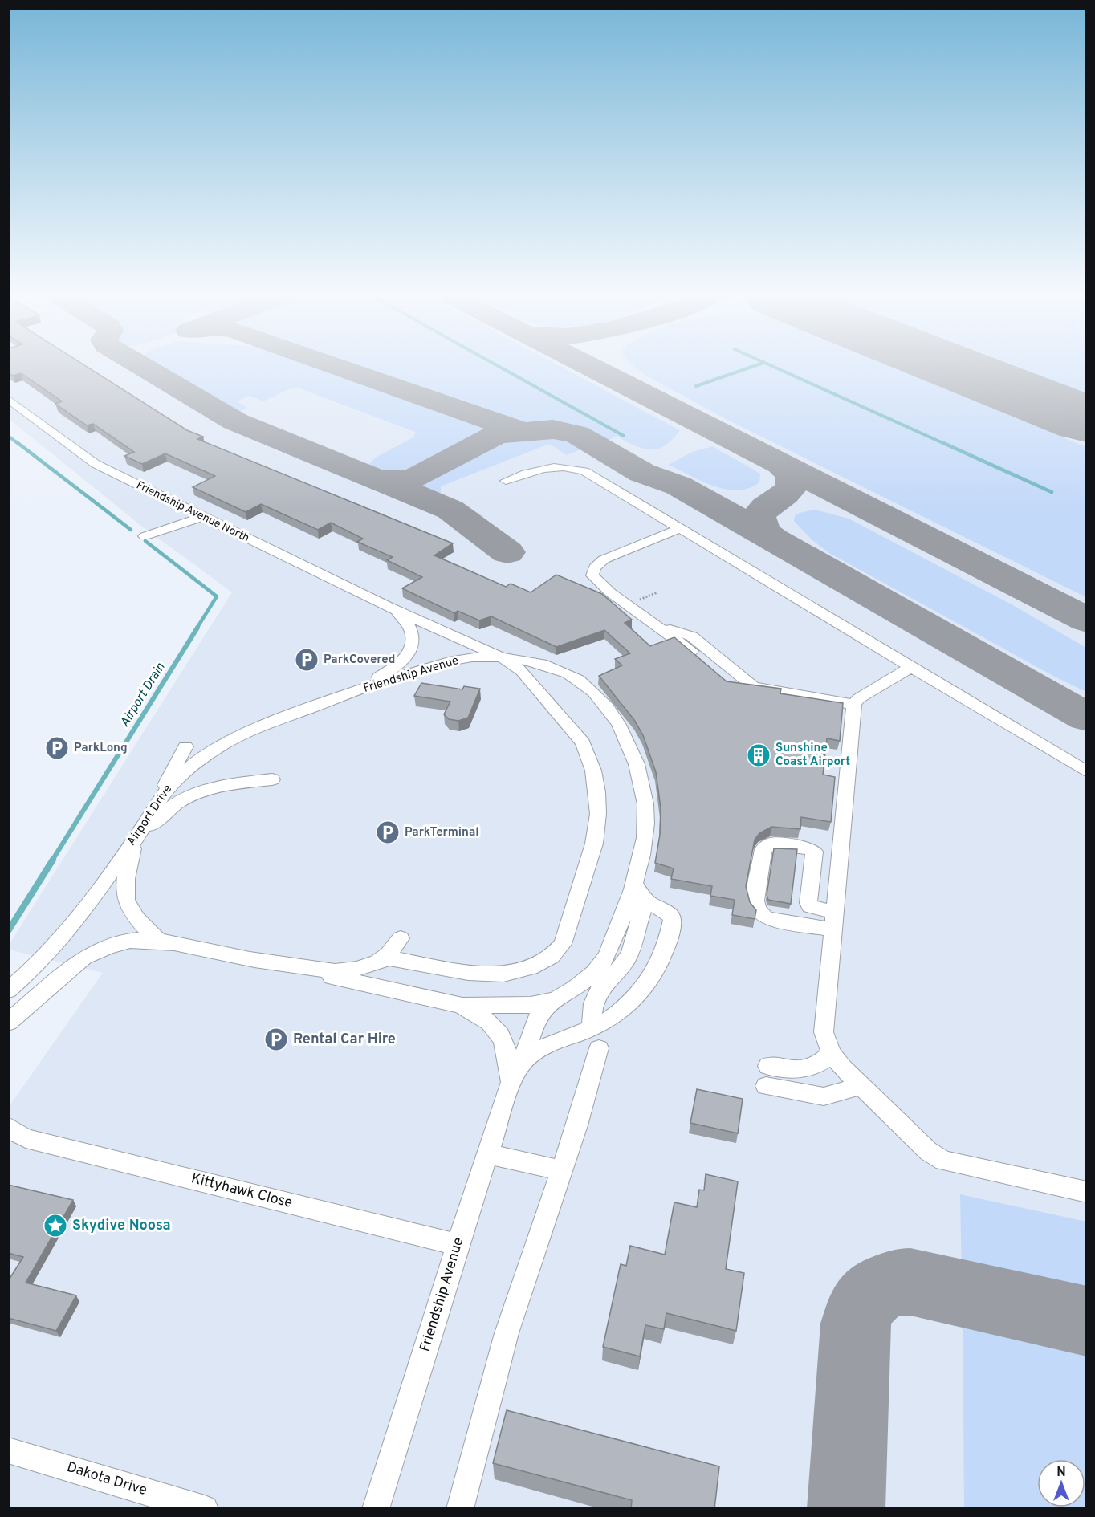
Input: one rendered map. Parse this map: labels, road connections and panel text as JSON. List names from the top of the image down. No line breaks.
{"streets":{"street":["Friendship Avenue North","Friendship Avenue","Airport Drive","Kittyhawk Close","Dakota Drive"]},"crossings":[["Friendship Avenue North","Friendship Avenue"],["Friendship Avenue North","Airport Drive"],["Friendship Avenue","Airport Drive"],["Friendship Avenue","Kittyhawk Close"]],"water":["Airport Drain"],"places":{"parking":["ParkCovered","ParkLong","ParkTerminal","Rental Car Hire"],"building":["Sunshine Coast Airport"],"place":["Skydive Noosa"]},"north":"top"}
